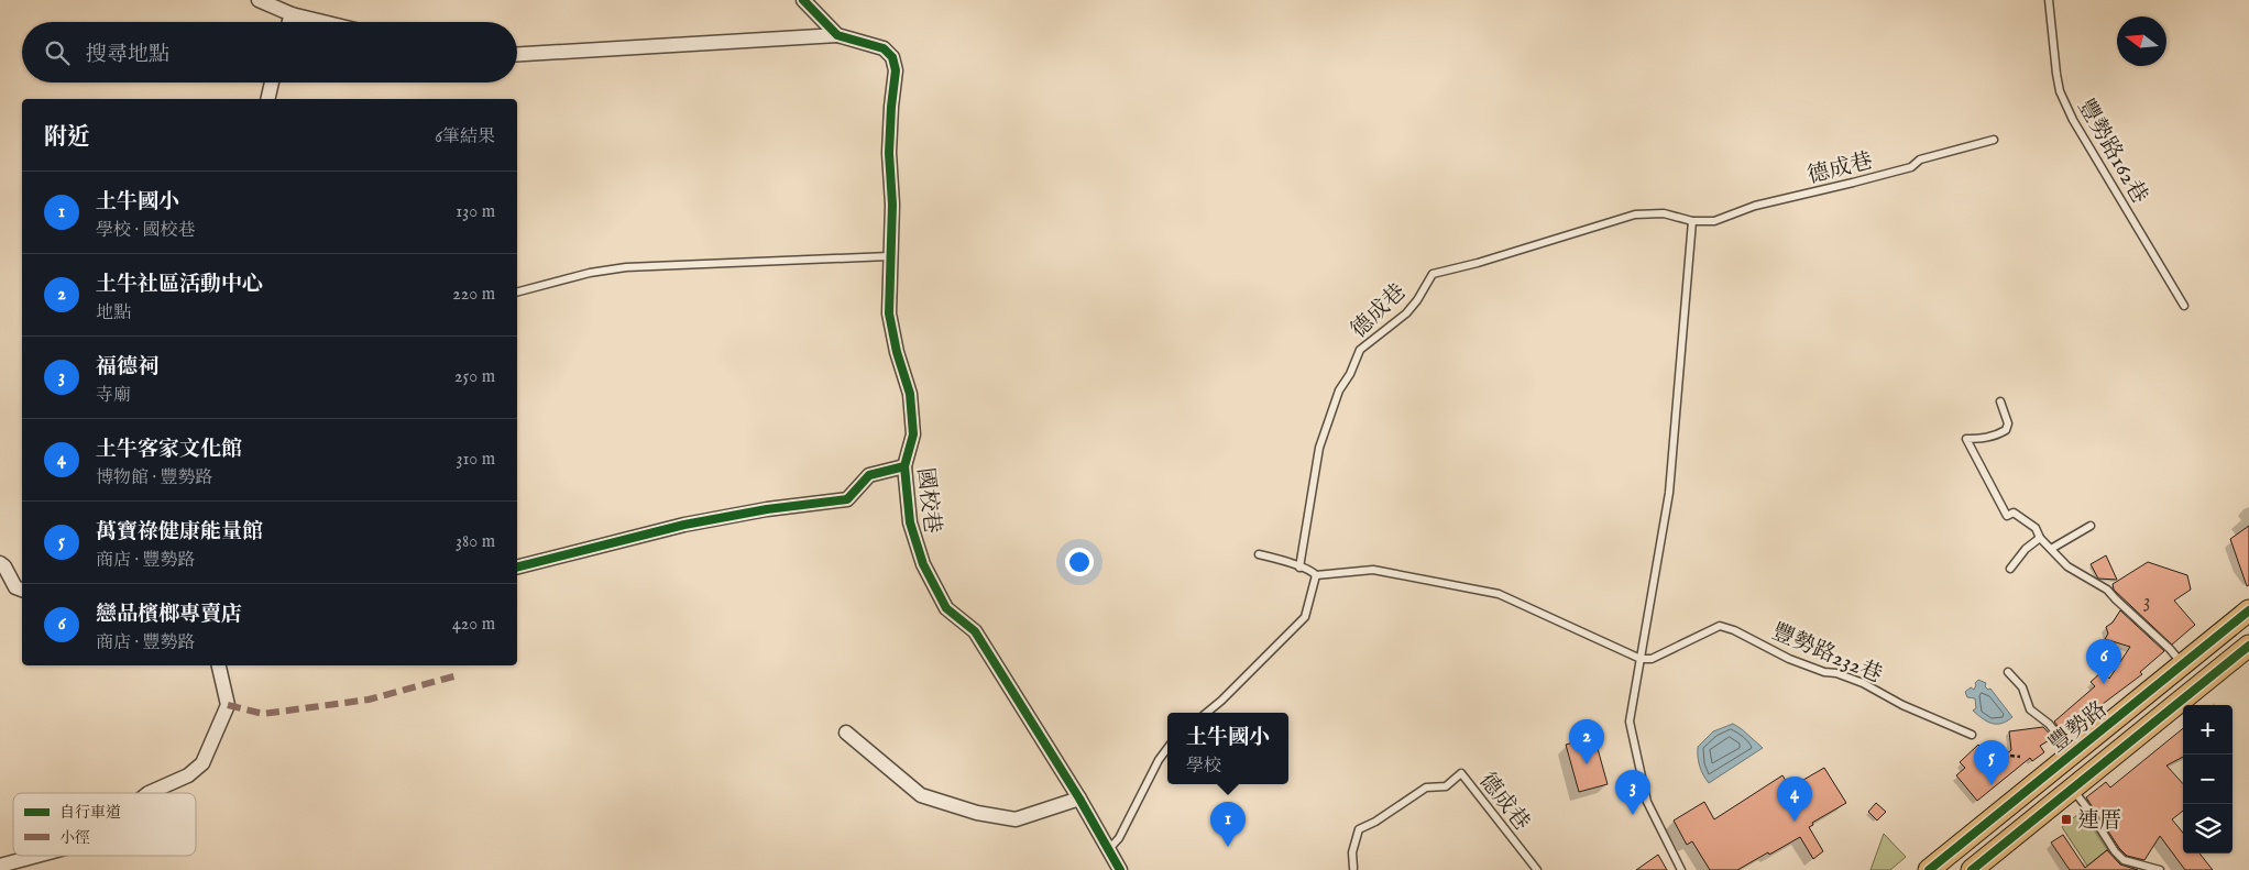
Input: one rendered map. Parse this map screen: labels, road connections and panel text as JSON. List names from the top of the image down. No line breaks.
{"streets":{"main road":["豐勢路"],"street":["國校巷"],"lane":["豐勢路162巷","德成巷","豐勢路232巷"]},"places":{"transit":["連厝"]},"house_numbers":["3"],"legend":["自行車道","小徑"],"north":"left","page":{"search":"搜尋地點","heading":["附近","6筆結果"],"list":[{"mark":"1","name":"土牛國小","note":"學校 · 國校巷","value":"130 m"},{"mark":"2","name":"土牛社區活動中心","note":"地點","value":"220 m"},{"mark":"3","name":"福德祠","note":"寺廟","value":"250 m"},{"mark":"4","name":"土牛客家文化館","note":"博物館 · 豐勢路","value":"310 m"},{"mark":"5","name":"萬寶祿健康能量館","note":"商店 · 豐勢路","value":"380 m"},{"mark":"6","name":"戀品檳榔專賣店","note":"商店 · 豐勢路","value":"420 m"}],"pins":["6","2","5","3","4","1"],"map_buttons":["+","−"],"popup":["土牛國小","學校"]}}
